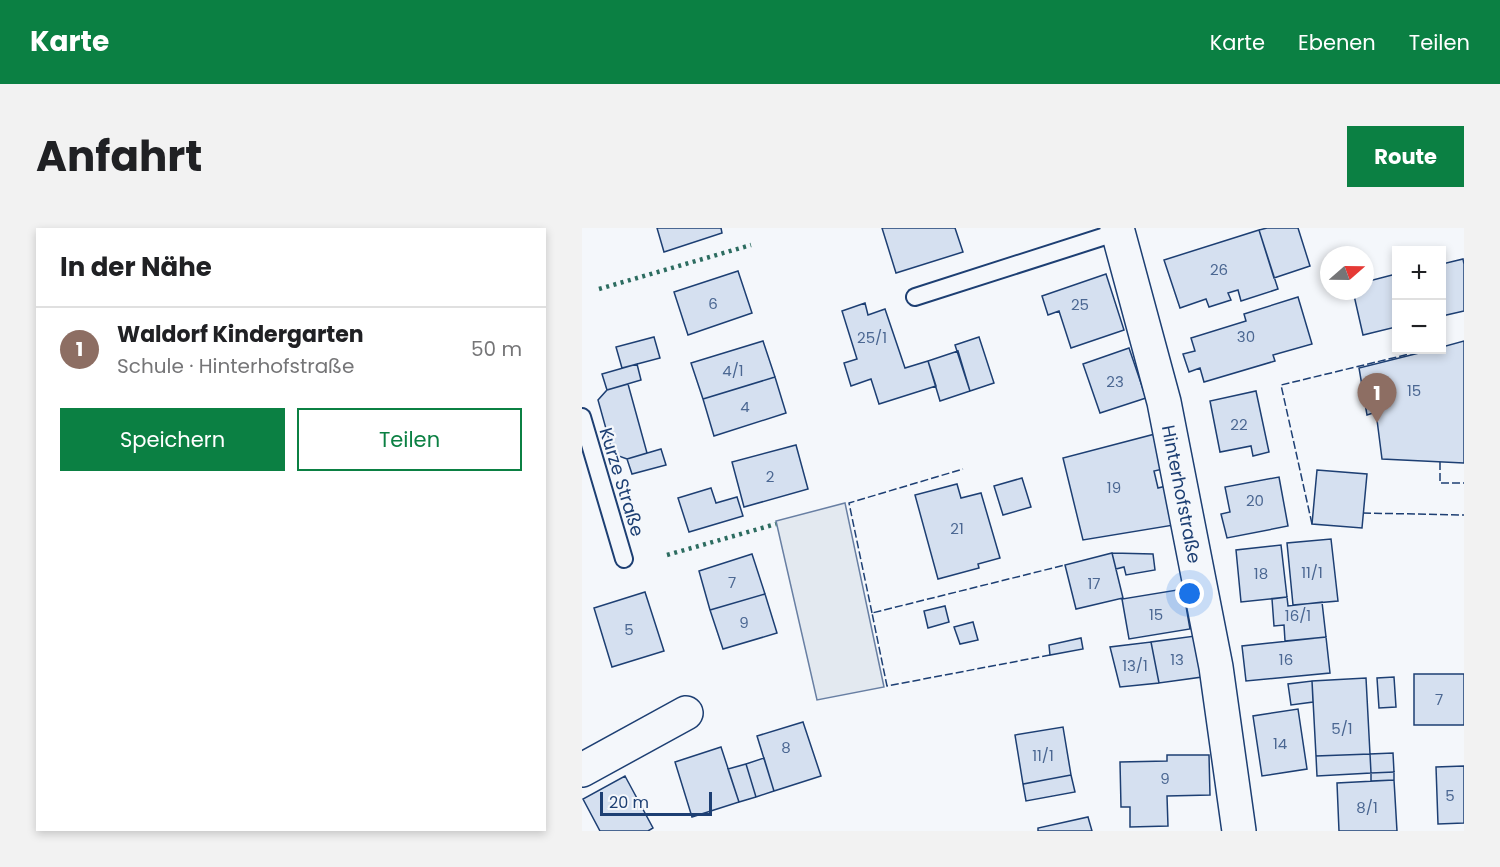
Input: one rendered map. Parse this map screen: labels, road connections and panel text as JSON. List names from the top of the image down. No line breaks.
{"streets":{"street":["Hinterhofstraße"],"lane":["Kurze Straße"]},"house_numbers":["26","6","25","30","25/1","4/1","23","15","4","22","2","19","20","21","11/1","18","7","17","15","16/1","9","5","13","16","13/1","7","5/1","14","8","11/1","9","5","8/1"],"scale_bar":"20 m","north":"right","page":{"header":"Karte","nav":["Karte","Ebenen","Teilen"],"title":"Anfahrt","buttons":["Route",["Speichern","Teilen"]],"heading":"In der Nähe","map_buttons":["+","−"],"list":[{"mark":"1","name":"Waldorf Kindergarten","note":"Schule · Hinterhofstraße","value":"50 m"}],"pins":"1","scale":"20 m"}}
